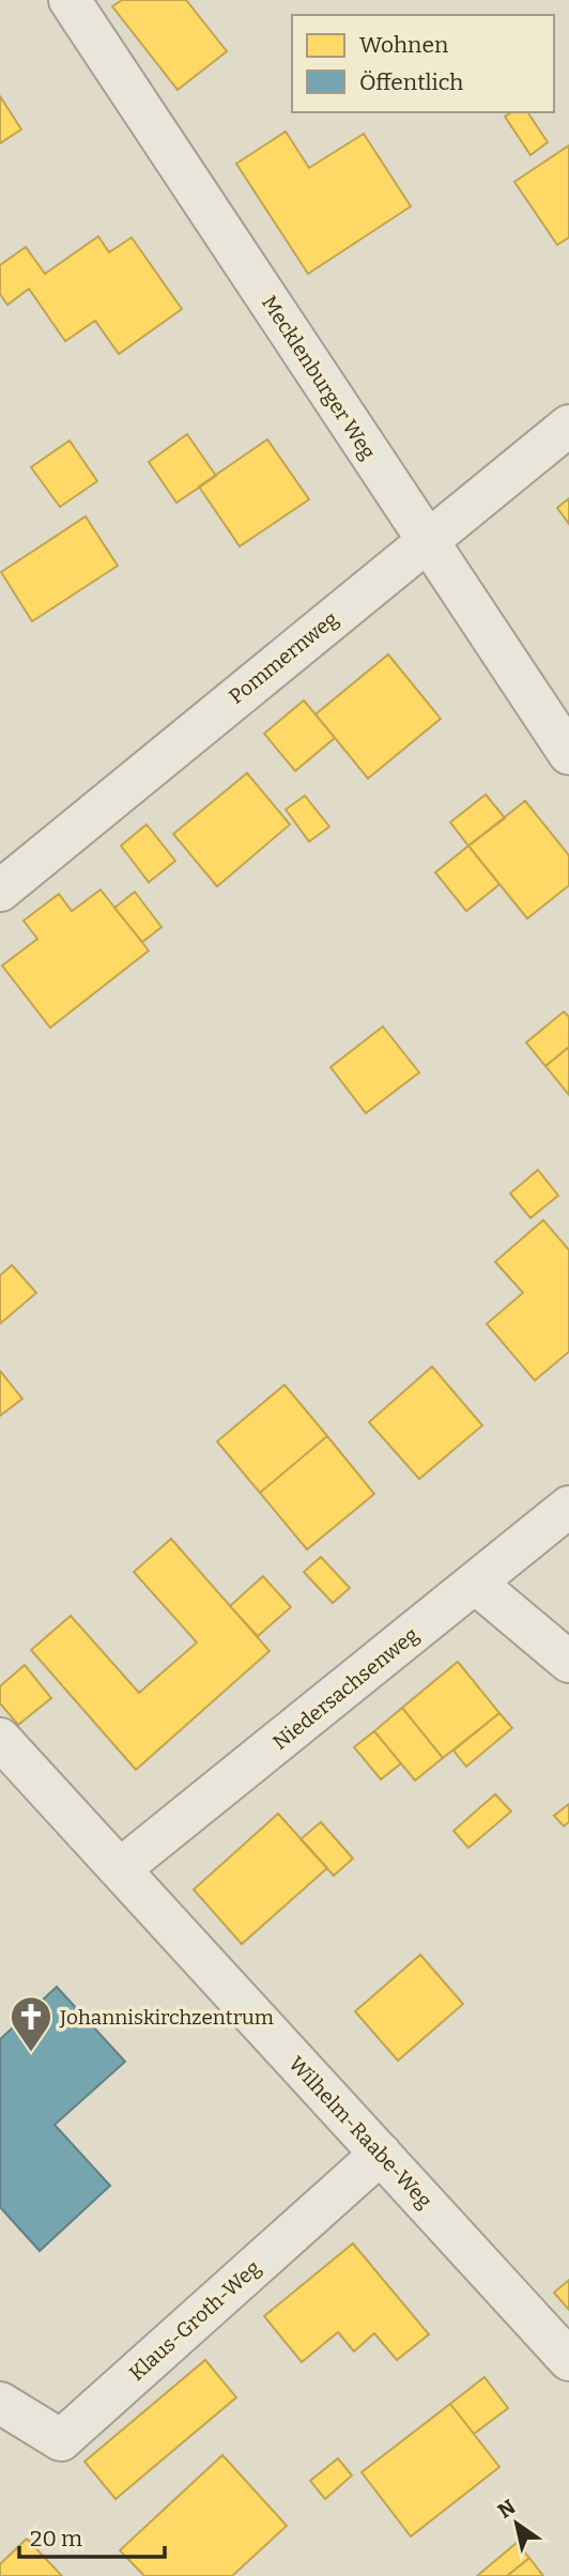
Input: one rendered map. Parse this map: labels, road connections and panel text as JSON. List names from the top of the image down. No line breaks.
{"streets":{"street":["Mecklenburger Weg","Pommernweg","Niedersachsenweg","Wilhelm-Raabe-Weg","Klaus-Groth-Weg"]},"crossings":[["Mecklenburger Weg","Pommernweg"],["Niedersachsenweg","Wilhelm-Raabe-Weg"],["Wilhelm-Raabe-Weg","Klaus-Groth-Weg"]],"places":{"church":["Johanniskirchzentrum"]},"legend":["Wohnen","Öffentlich"],"scale_bar":"20 m","north":"top left"}
